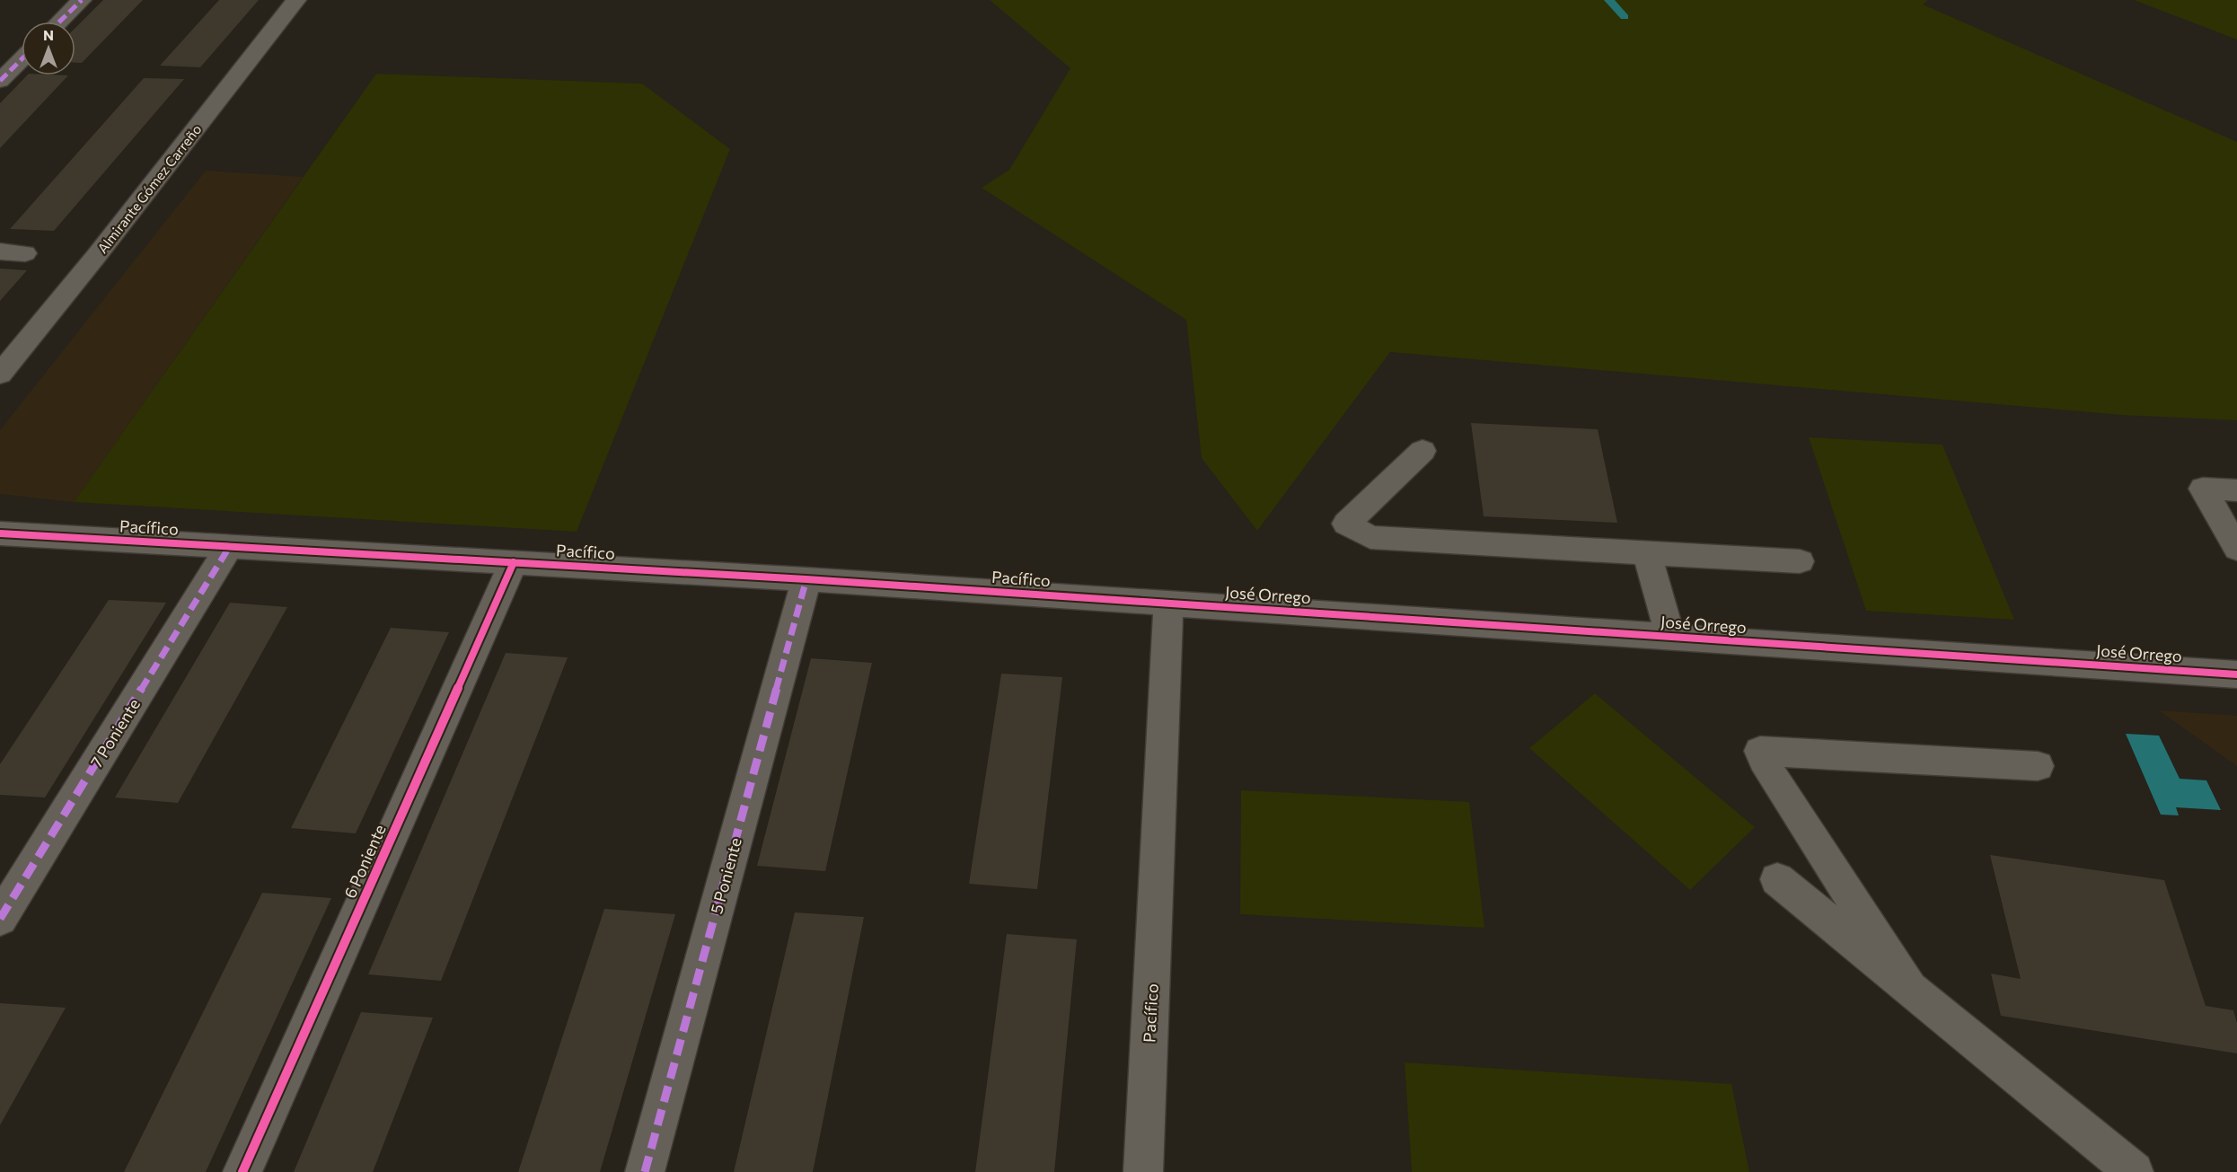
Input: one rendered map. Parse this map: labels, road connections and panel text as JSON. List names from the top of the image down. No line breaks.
{"streets":{"street":["Almirante Gómez Carreño","Pacífico","José Orrego","7 Poniente","6 Poniente","5 Poniente"]},"crossings":[["Pacífico","José Orrego"],["Pacífico","7 Poniente"],["Pacífico","6 Poniente"],["Pacífico","5 Poniente"]],"north":"top"}
